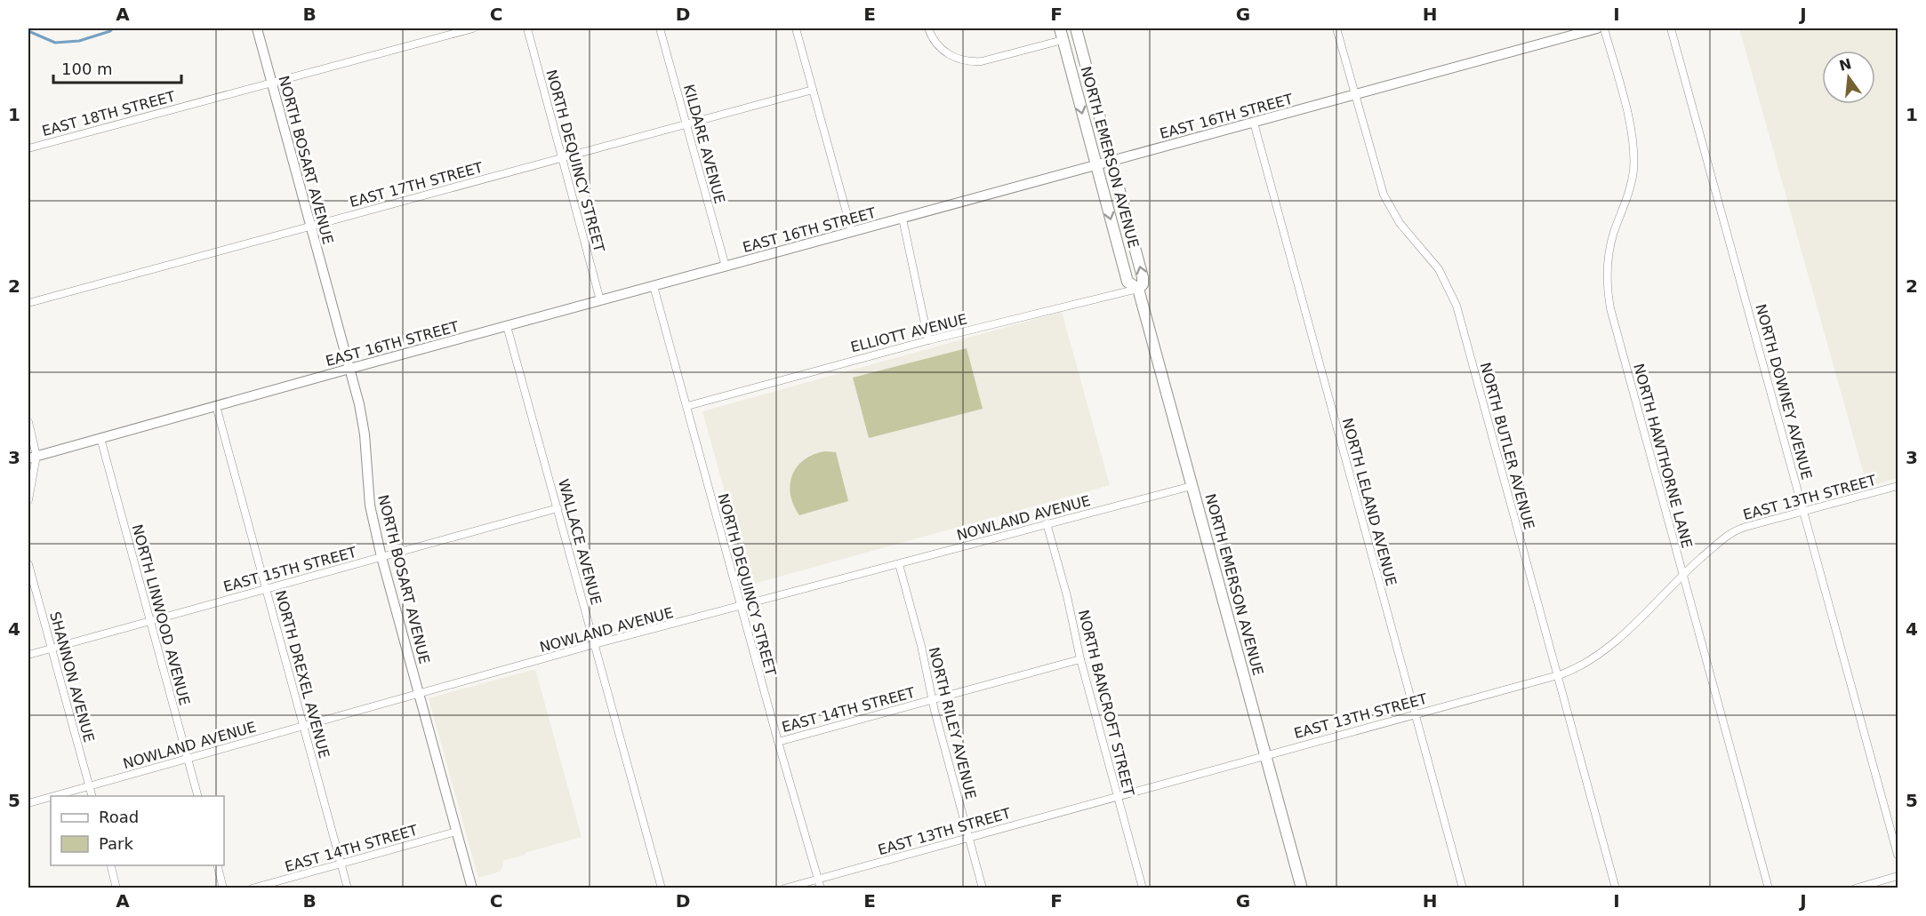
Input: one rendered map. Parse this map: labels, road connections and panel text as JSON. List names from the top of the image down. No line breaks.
{"streets":{"main road":["EAST 16TH STREET","NORTH EMERSON AVENUE","NORTH BOSART AVENUE"],"street":["EAST 18TH STREET","KILDARE AVENUE","NORTH DEQUINCY STREET","EAST 17TH STREET","ELLIOTT AVENUE","NORTH DOWNEY AVENUE","NORTH BUTLER AVENUE","NORTH HAWTHORNE LANE","EAST 13TH STREET","NORTH LELAND AVENUE","NOWLAND AVENUE","WALLACE AVENUE","EAST 15TH STREET","NORTH LINWOOD AVENUE","NORTH DREXEL AVENUE","SHANNON AVENUE","NORTH BANCROFT STREET","EAST 14TH STREET","NORTH RILEY AVENUE"]},"crossings":[["EAST 18TH STREET","NORTH BOSART AVENUE"],["EAST 16TH STREET","KILDARE AVENUE"],["EAST 16TH STREET","NORTH EMERSON AVENUE"],["EAST 16TH STREET","NORTH BOSART AVENUE"],["EAST 16TH STREET","NORTH DEQUINCY STREET"],["EAST 16TH STREET","NORTH BUTLER AVENUE"],["EAST 16TH STREET","NORTH LELAND AVENUE"],["EAST 16TH STREET","WALLACE AVENUE"],["EAST 16TH STREET","NORTH LINWOOD AVENUE"],["EAST 16TH STREET","NORTH DREXEL AVENUE"],["KILDARE AVENUE","EAST 17TH STREET"],["NORTH EMERSON AVENUE","ELLIOTT AVENUE"],["NORTH EMERSON AVENUE","EAST 13TH STREET"],["NORTH EMERSON AVENUE","NOWLAND AVENUE"],["NORTH BOSART AVENUE","EAST 17TH STREET"],["NORTH BOSART AVENUE","NOWLAND AVENUE"],["NORTH BOSART AVENUE","EAST 15TH STREET"],["NORTH BOSART AVENUE","EAST 14TH STREET"],["NORTH DEQUINCY STREET","EAST 17TH STREET"],["NORTH DEQUINCY STREET","ELLIOTT AVENUE"],["NORTH DEQUINCY STREET","EAST 13TH STREET"],["NORTH DEQUINCY STREET","NOWLAND AVENUE"],["NORTH DEQUINCY STREET","EAST 14TH STREET"],["NORTH DOWNEY AVENUE","EAST 13TH STREET"],["NORTH BUTLER AVENUE","EAST 13TH STREET"],["NORTH HAWTHORNE LANE","EAST 13TH STREET"],["EAST 13TH STREET","NORTH LELAND AVENUE"],["EAST 13TH STREET","NORTH BANCROFT STREET"],["EAST 13TH STREET","NORTH RILEY AVENUE"],["NOWLAND AVENUE","WALLACE AVENUE"],["NOWLAND AVENUE","NORTH LINWOOD AVENUE"],["NOWLAND AVENUE","NORTH DREXEL AVENUE"],["NOWLAND AVENUE","SHANNON AVENUE"],["NOWLAND AVENUE","NORTH BANCROFT STREET"],["NOWLAND AVENUE","NORTH RILEY AVENUE"],["WALLACE AVENUE","EAST 15TH STREET"],["EAST 15TH STREET","NORTH LINWOOD AVENUE"],["EAST 15TH STREET","NORTH DREXEL AVENUE"],["EAST 15TH STREET","SHANNON AVENUE"],["NORTH DREXEL AVENUE","EAST 14TH STREET"],["NORTH BANCROFT STREET","EAST 14TH STREET"],["EAST 14TH STREET","NORTH RILEY AVENUE"]],"legend":["Road","Park"],"scale_bar":"100 m","north":"top","grid":{"columns":["A","B","C","D","E","F","G","H","I","J"],"rows":["1","2","3","4","5"]}}
